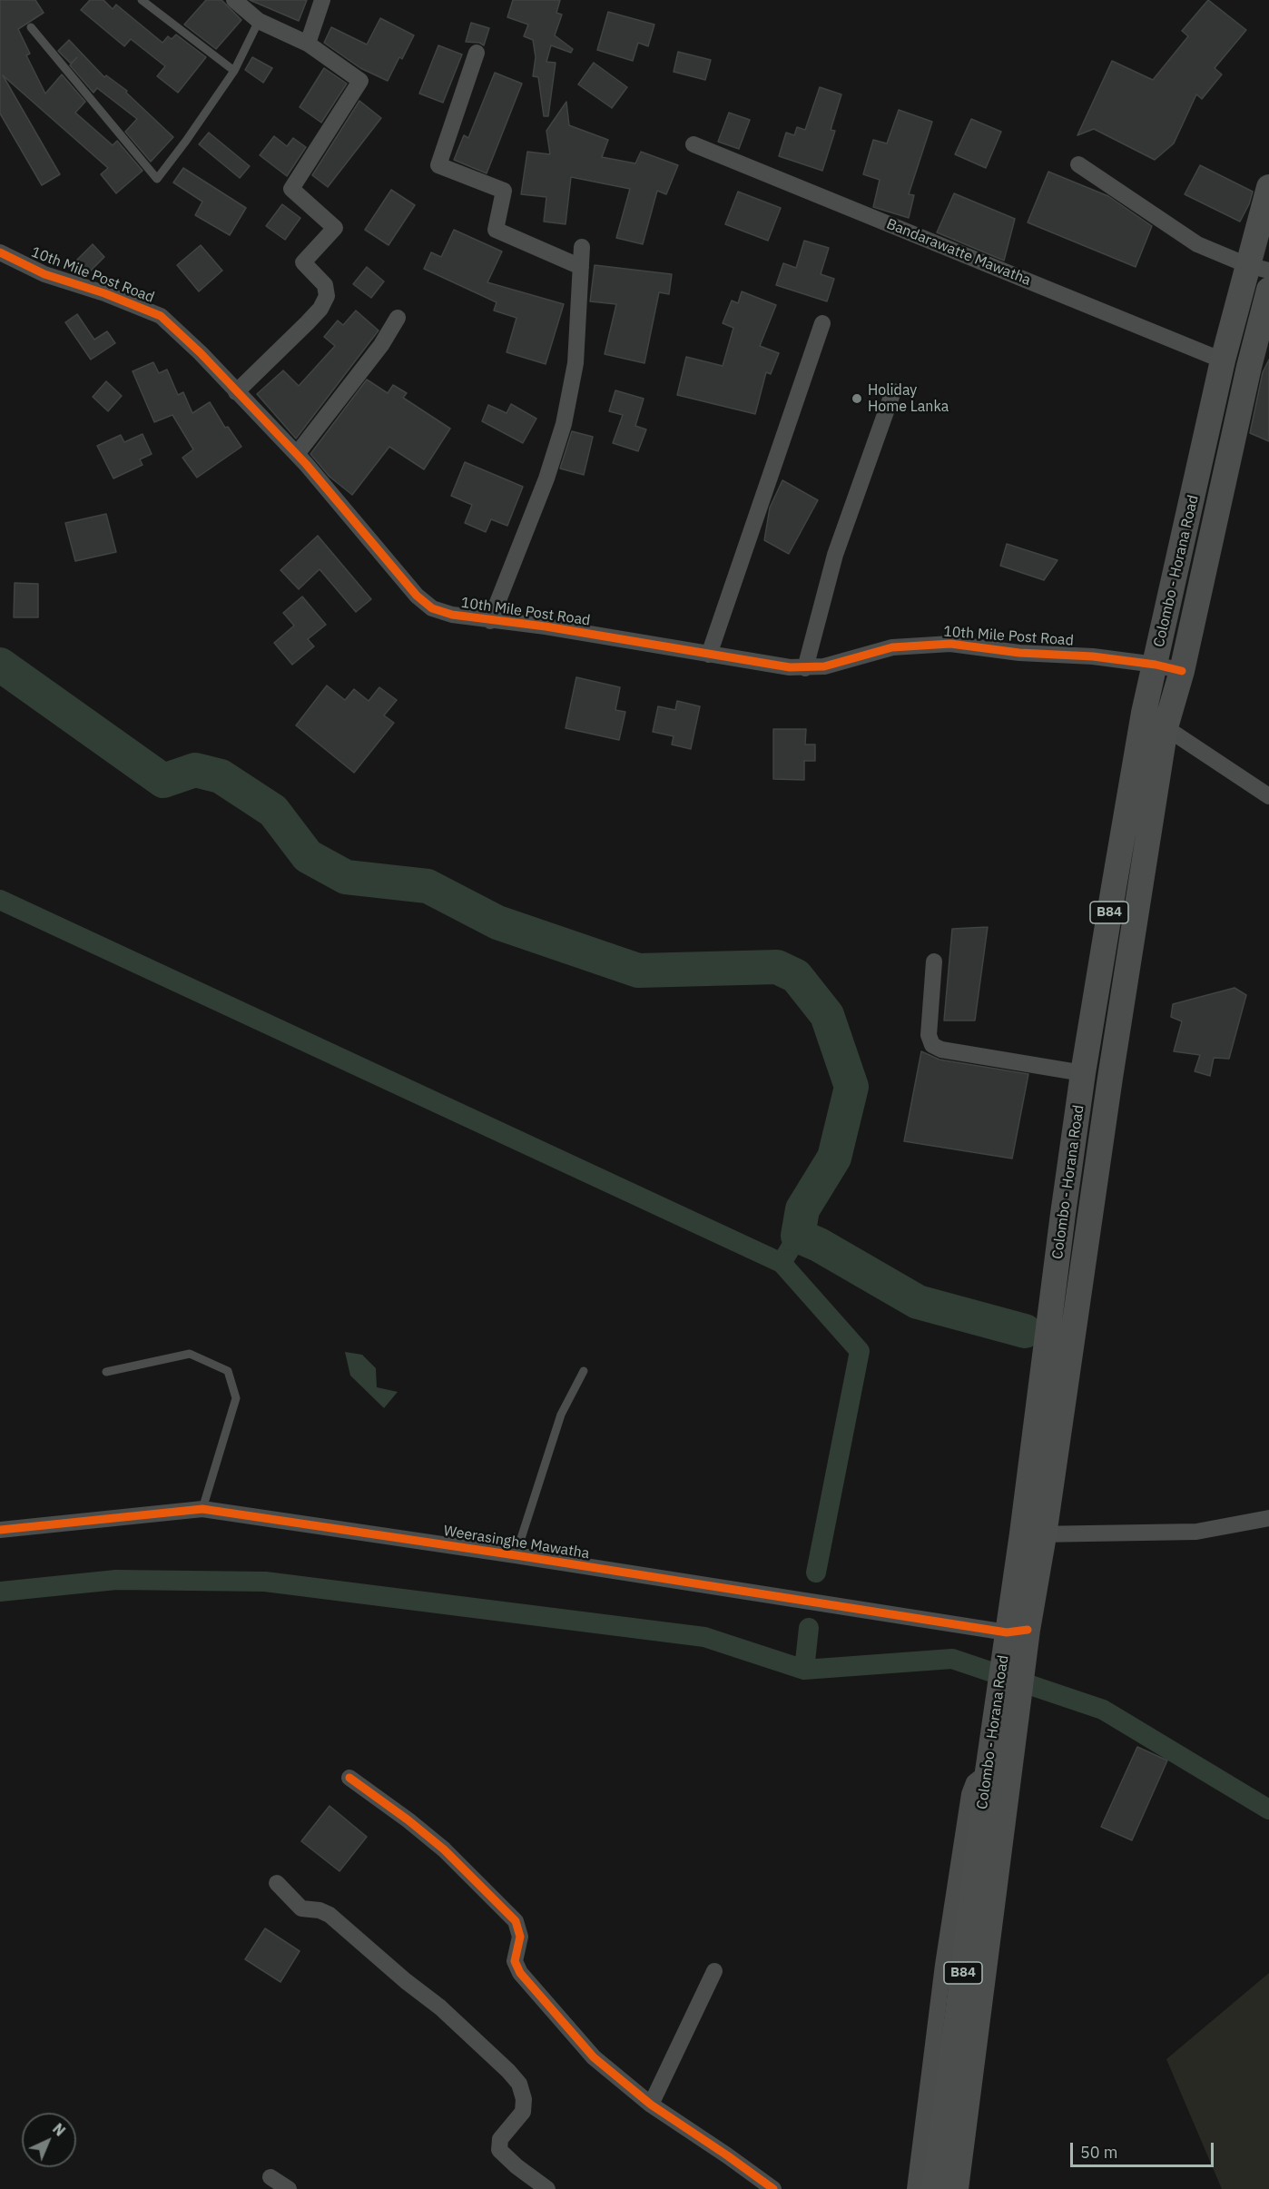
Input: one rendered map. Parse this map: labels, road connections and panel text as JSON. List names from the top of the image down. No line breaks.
{"streets":{"main road":["Colombo - Horana Road","B84"],"street":["Bandarawatte Mawatha","10th Mile Post Road","Weerasinghe Mawatha"]},"crossings":[["Bandarawatte Mawatha","Colombo - Horana Road"],["10th Mile Post Road","Colombo - Horana Road"],["Colombo - Horana Road","Weerasinghe Mawatha"]],"places":["Holiday Home Lanka"],"scale_bar":"50 m","north":"top right"}
